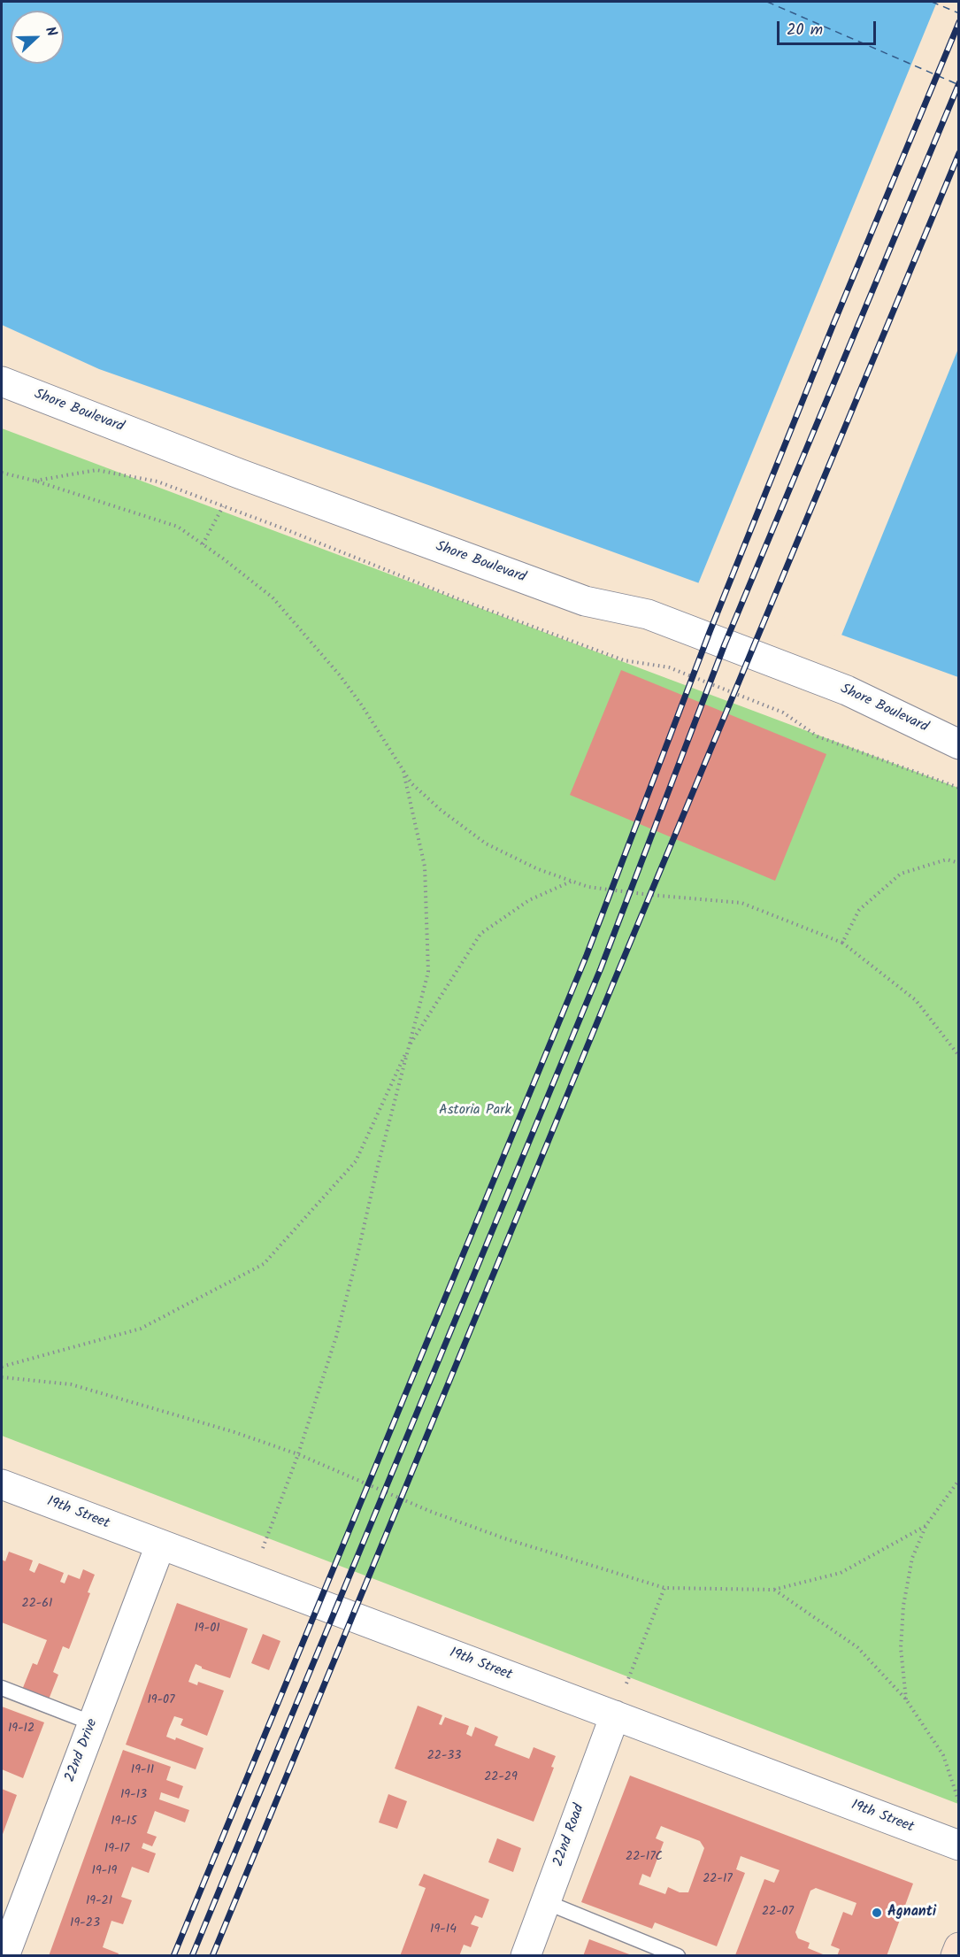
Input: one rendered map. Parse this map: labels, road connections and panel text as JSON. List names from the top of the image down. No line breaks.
{"streets":{"street":["Shore Boulevard","19th Street","22nd Drive","22nd Road"]},"crossings":[["19th Street","22nd Drive"],["19th Street","22nd Road"]],"parks":["Astoria Park"],"places":["Agnanti"],"house_numbers":["22-61","19-01","19-07","19-12","22-33","19-11","22-29","19-13","19-15","19-17","22-17C","19-19","22-17","19-21","22-07","19-23","19-14"],"scale_bar":"20 m","north":"right"}
